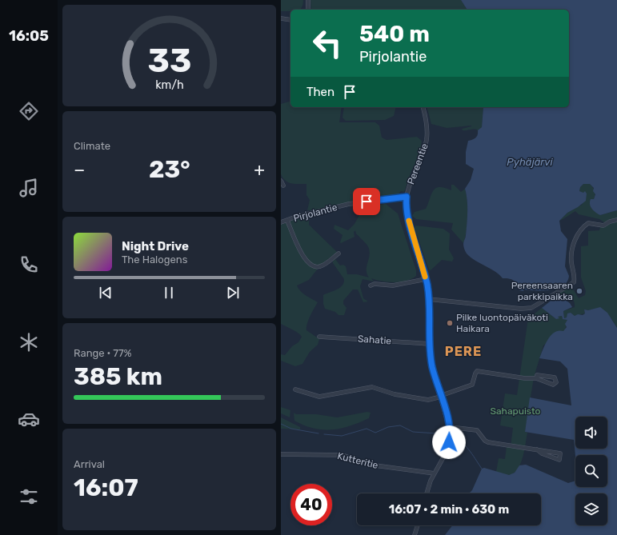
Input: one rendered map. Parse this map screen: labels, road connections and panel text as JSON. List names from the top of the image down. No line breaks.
{"streets":{"street":["Pereentie","Pirjolantie","Sahatie","Kutteritie"]},"crossings":[["Pereentie","Pirjolantie"],["Pereentie","Sahatie"],["Pereentie","Kutteritie"]],"districts":["PERE"],"water":["Pyhäjärvi"],"parks":["Sahapuisto"],"places":["Pereensaaren parkkipaikka","Pilke luontopäiväkoti Haikara"],"page":{"tabs":"16:05","turn":["540 m","Pirjolantie"],"then":"Then","tile":["Climate",["Range · 77%","385 km"],["Arrival","16:07"]],"heat":["−","23°","+"],"song":["Night Drive","The Halogens"],"limit":"40","trip":"16:07 · 2 min · 630 m","gauge":["33","km/h"]}}
